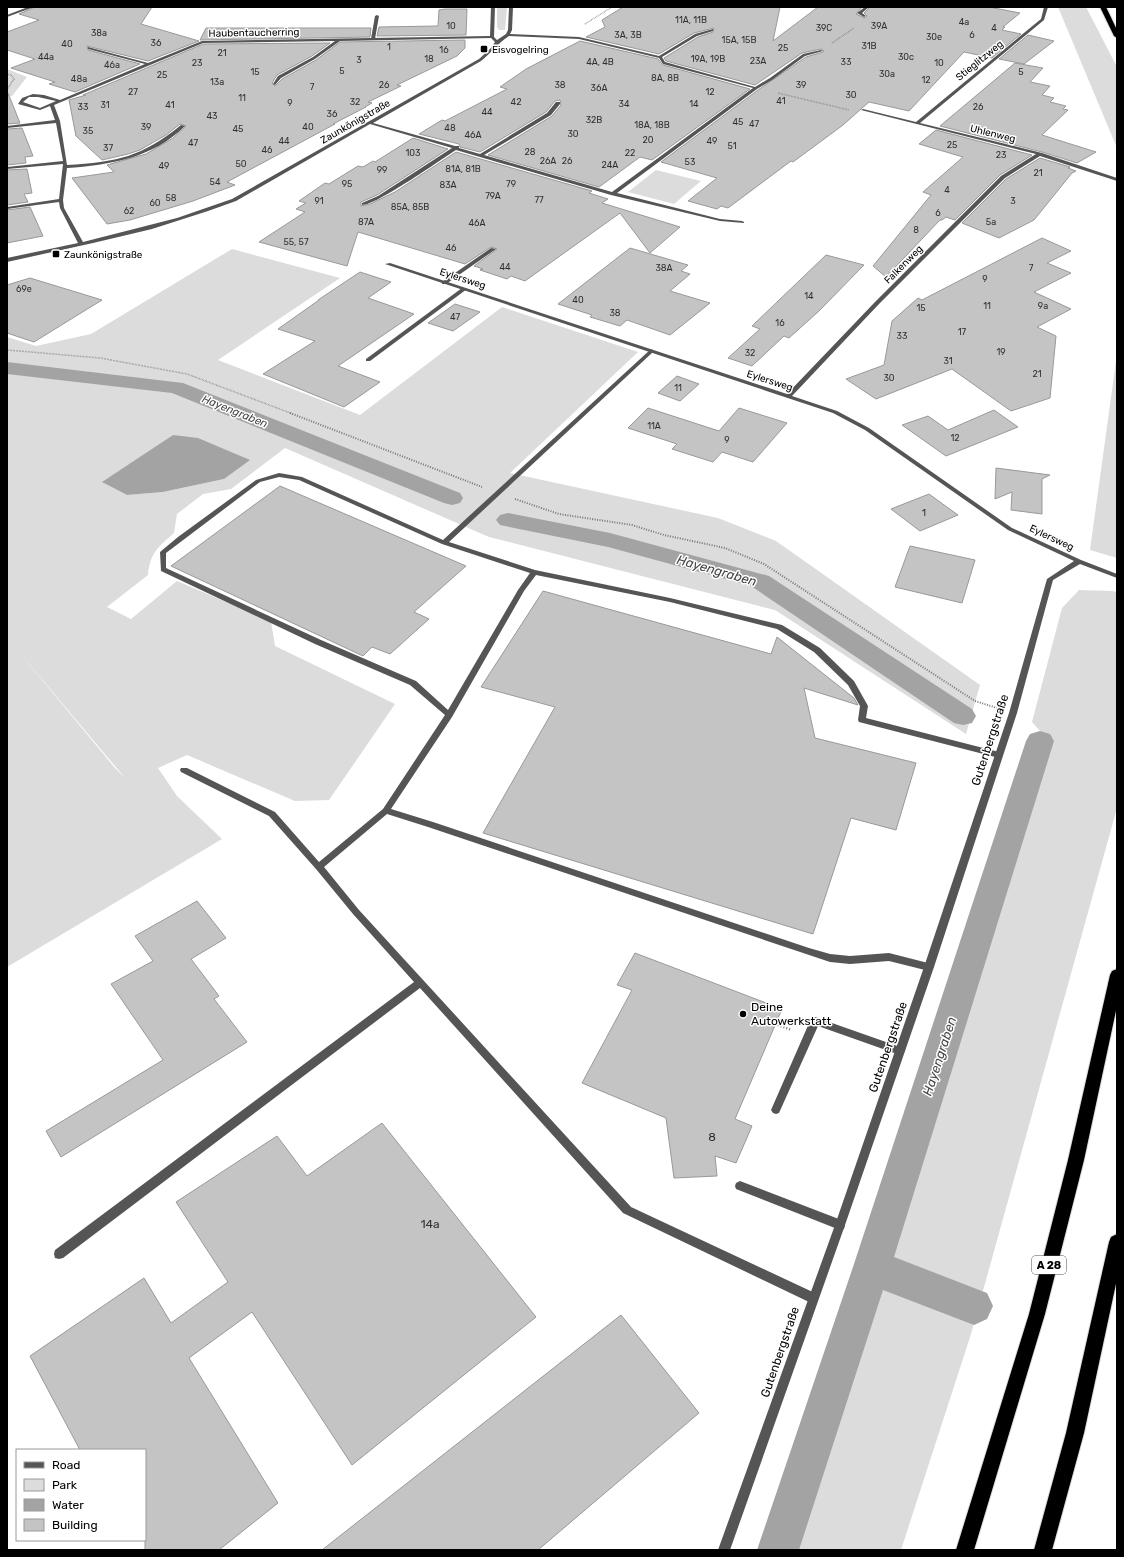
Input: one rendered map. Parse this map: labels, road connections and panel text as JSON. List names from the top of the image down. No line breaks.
{"streets":{"highway":["A 28"],"street":["Haubentaucherring","Stieglitzweg","Zaunkönigstraße","Uhlenweg","Falkenweg","Eylersweg","Gutenbergstraße"]},"crossings":[["Stieglitzweg","Uhlenweg"],["Uhlenweg","Falkenweg"],["Falkenweg","Eylersweg"],["Eylersweg","Gutenbergstraße"]],"water":["Hayengraben"],"places":{"transit":["Eisvogelring","Zaunkönigstraße"],"other":["Deine Autowerkstatt"]},"house_numbers":["11A, 11B","4a","10","39A","39C","4","38a","3A, 3B","6","30e","15A, 15B","36","40","31B","1","25","16","21","44a","30c","18","19A, 19B","3","23A","4A, 4B","33","23","10","46a","5","15","5","30a","25","8A, 8B","48a","12","13a","26","38","39","7","36A","27","12","30","11","41","32","42","9","34","14","31","41","33","26","44","36","43","32B","45","47","18A, 18B","39","40","48","45","35","30","46A","20","44","49","47","25","51","37","46","28","103","22","23","26A","26","53","50","24A","49","81A, 81B","99","21","54","95","79","83A","4","79A","58","77","91","3","60","85A, 85B","62","6","87A","5a","46A","8","55, 57","46","44","38A","7","9","69e","14","40","11","9a","15","38","47","16","17","33","19","32","31","21","30","11","11A","12","9","1","8","14a"],"legend":["Road","Park","Water","Building"]}
